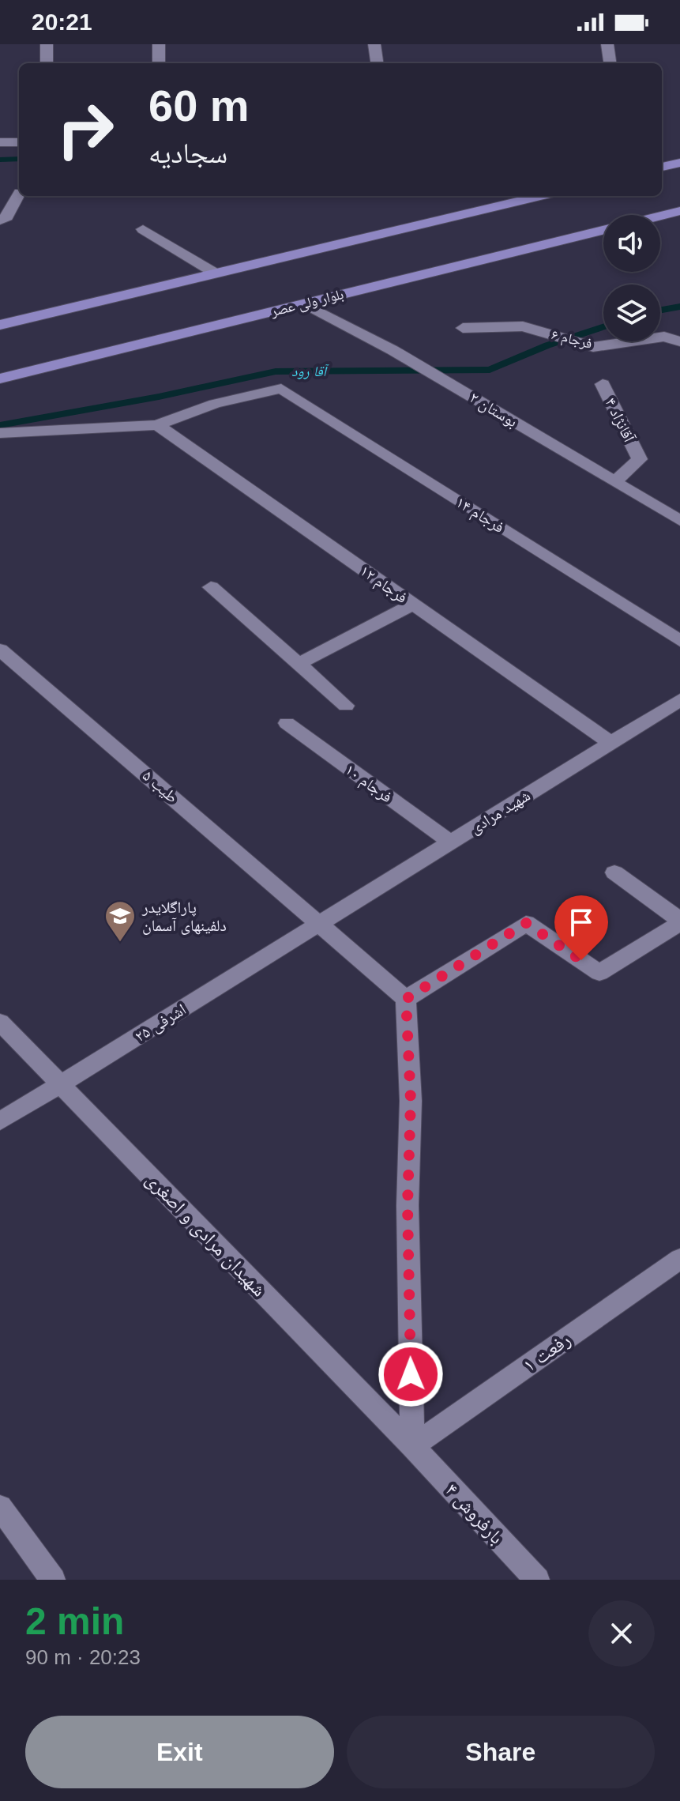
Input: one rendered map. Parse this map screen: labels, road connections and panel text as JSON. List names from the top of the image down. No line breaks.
{"streets":{"main road":["بلوار ولی عصر"],"street":["فرجام ۶","بوستان ۲","آقانژاد ۴","فرجام ۱۴","فرجام ۱۲","فرجام ۱۰","طیب ۵","شهید مرادی","اشرفی ۲۵","شهیدان مرادی و اصغری","رفعت ۱","بارفروش ۴"]},"crossings":[["بلوار ولی عصر","بوستان ۲"],["بوستان ۲","آقانژاد ۴"],["فرجام ۱۴","فرجام ۱۲"],["فرجام ۱۲","شهید مرادی"],["فرجام ۱۰","شهید مرادی"],["طیب ۵","شهید مرادی"],["طیب ۵","اشرفی ۲۵"],["شهید مرادی","اشرفی ۲۵"],["اشرفی ۲۵","شهیدان مرادی و اصغری"],["شهیدان مرادی و اصغری","رفعت ۱"],["شهیدان مرادی و اصغری","بارفروش ۴"],["رفعت ۱","بارفروش ۴"]],"water":["آقا رود"],"places":{"school or university":["پاراگلایدر دلفینهای آسمان"]},"page":{"status":"20:21","turn":["60 m","سجادیه"],"heading":["2 min","90 m · 20:23"],"buttons":["Exit","Share"]}}
